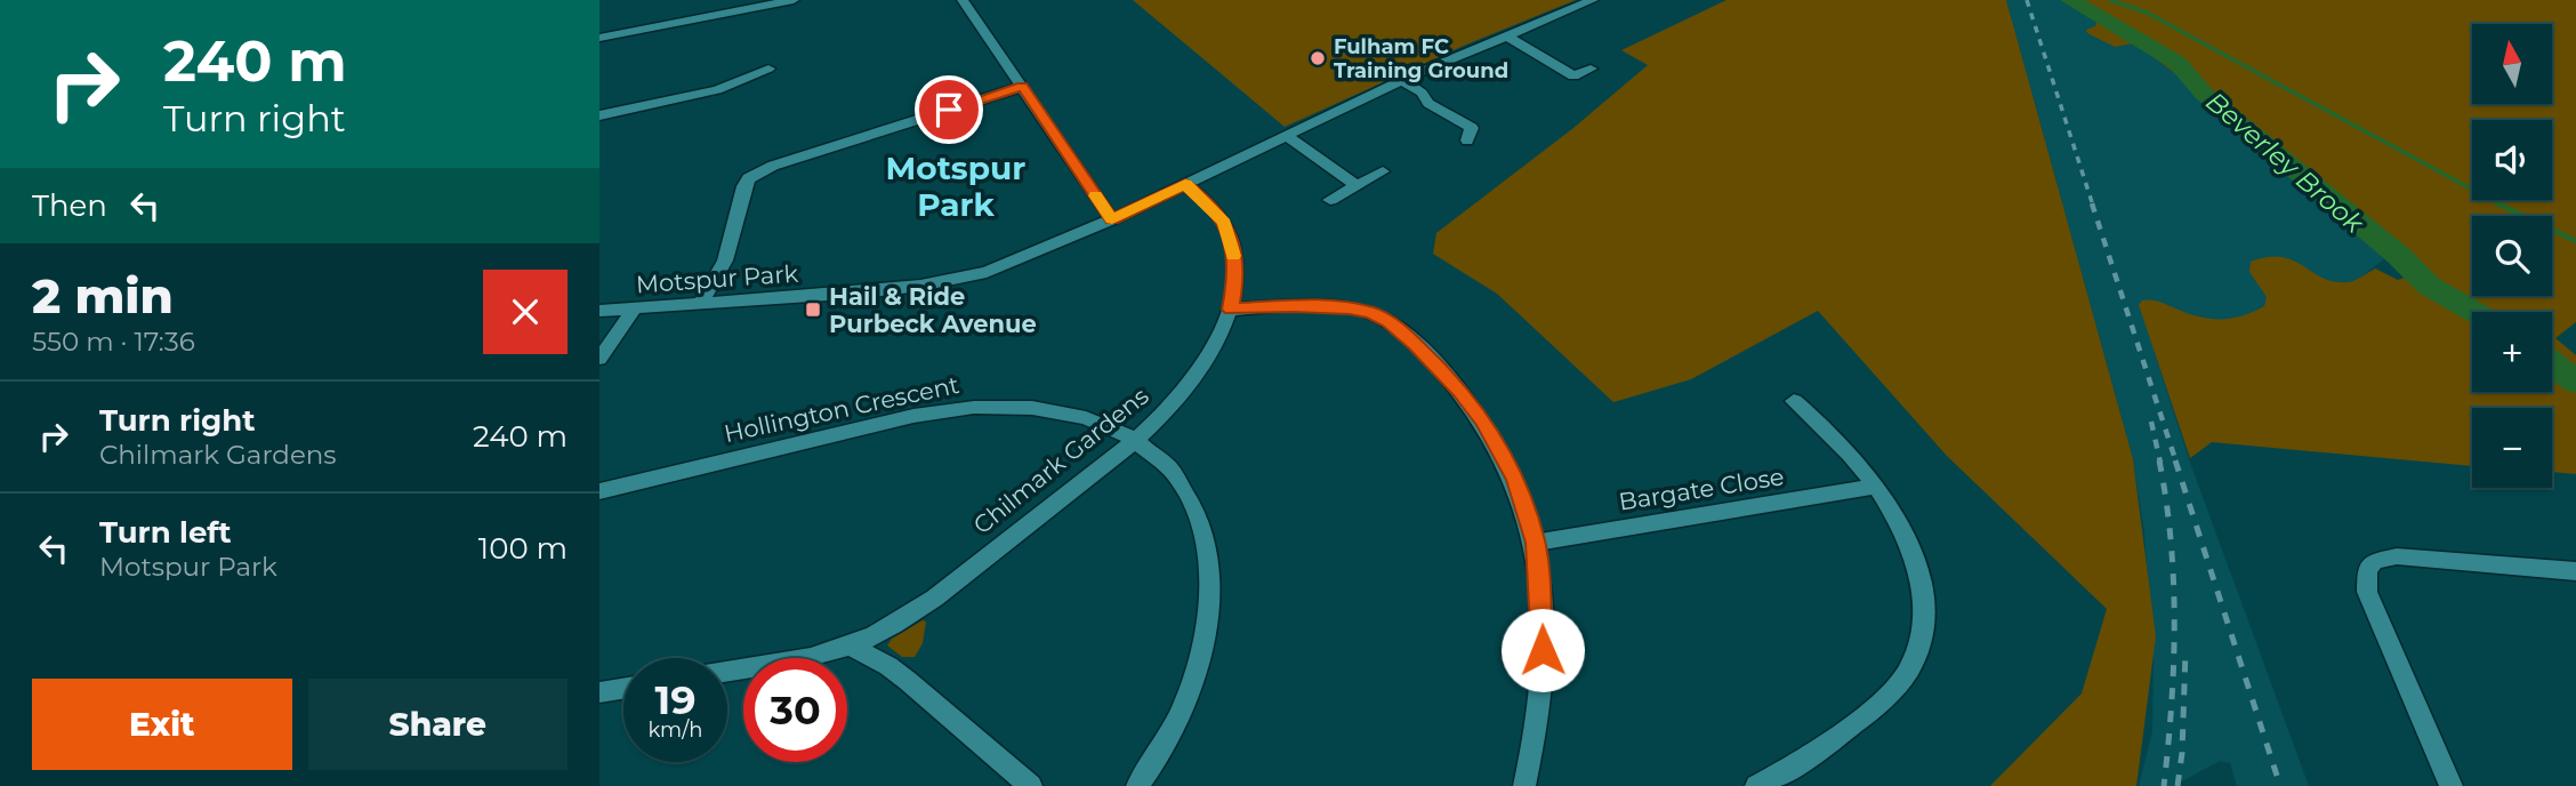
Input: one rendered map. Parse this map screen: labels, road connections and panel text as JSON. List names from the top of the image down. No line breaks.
{"streets":{"street":["Motspur Park","Hollington Crescent","Chilmark Gardens","Bargate Close"]},"crossings":[["Motspur Park","Chilmark Gardens"],["Hollington Crescent","Chilmark Gardens"]],"districts":["Motspur Park"],"water":["Beverley Brook"],"places":{"other":["Fulham FC Training Ground"],"transit":["Hail & Ride Purbeck Avenue"]},"north":"top","page":{"turn":["240 m","Turn right"],"map_buttons":["+","−"],"then":"Then","heading":["2 min","550 m · 17:36"],"list":[{"name":"Turn right","note":"Chilmark Gardens","value":"240 m"},{"name":"Turn left","note":"Motspur Park","value":"100 m"}],"speed":"19 km/h","limit":"30","buttons":["Exit","Share"]}}
